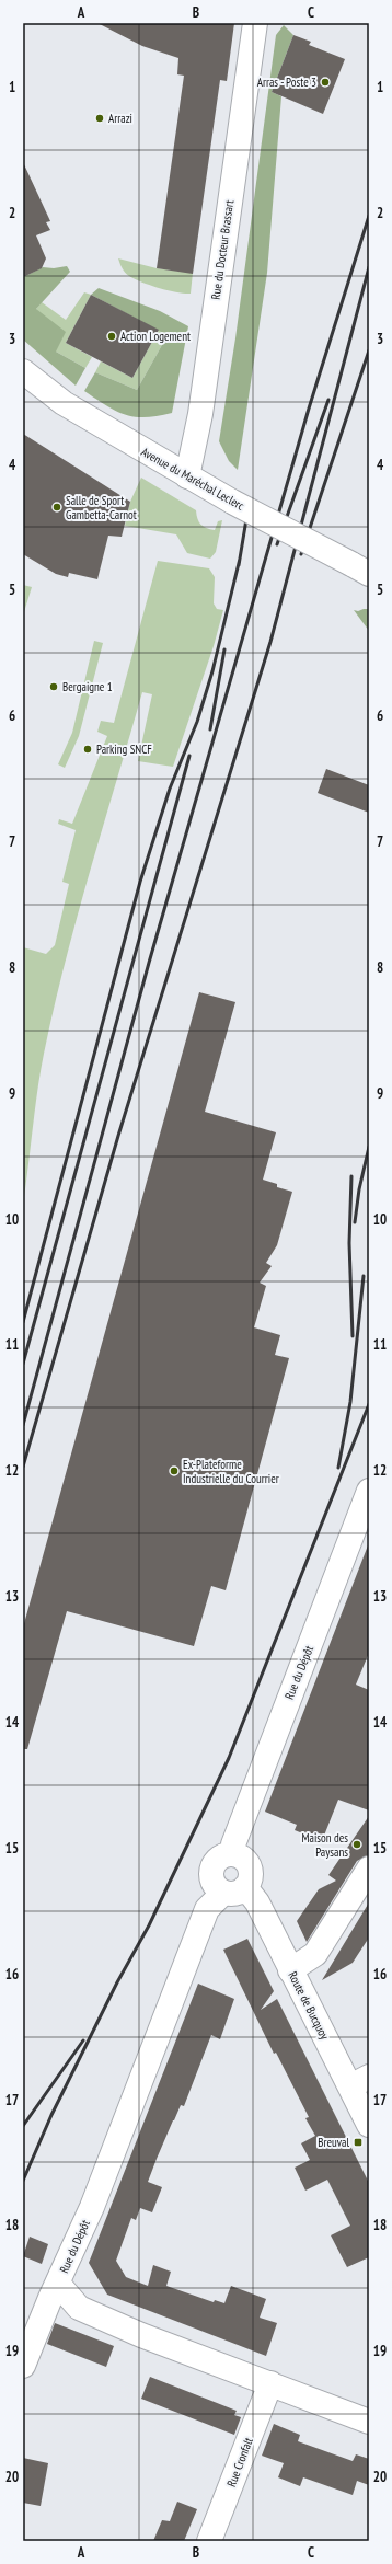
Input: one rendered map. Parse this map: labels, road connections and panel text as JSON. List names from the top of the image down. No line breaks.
{"streets":{"street":["Rue du Docteur Brassart","Avenue du Maréchal Leclerc","Rue du Dépôt","Route de Bucquoy","Rue Cronfalt"]},"crossings":[["Rue du Docteur Brassart","Avenue du Maréchal Leclerc"],["Rue du Dépôt","Route de Bucquoy"],["Rue du Dépôt","Rue Cronfalt"]],"places":{"other":["Arras - Poste 3","Arrazi","Action Logement","Salle de Sport Gambetta-Carnot","Bergaigne 1","Parking SNCF","Ex-Plateforme Industrielle du Courrier","Maison des Paysans"],"transit":["Breuval"]},"grid":{"columns":["A","B","C"],"rows":["1","2","3","4","5","6","7","8","9","10","11","12","13","14","15","16","17","18","19","20"]}}
